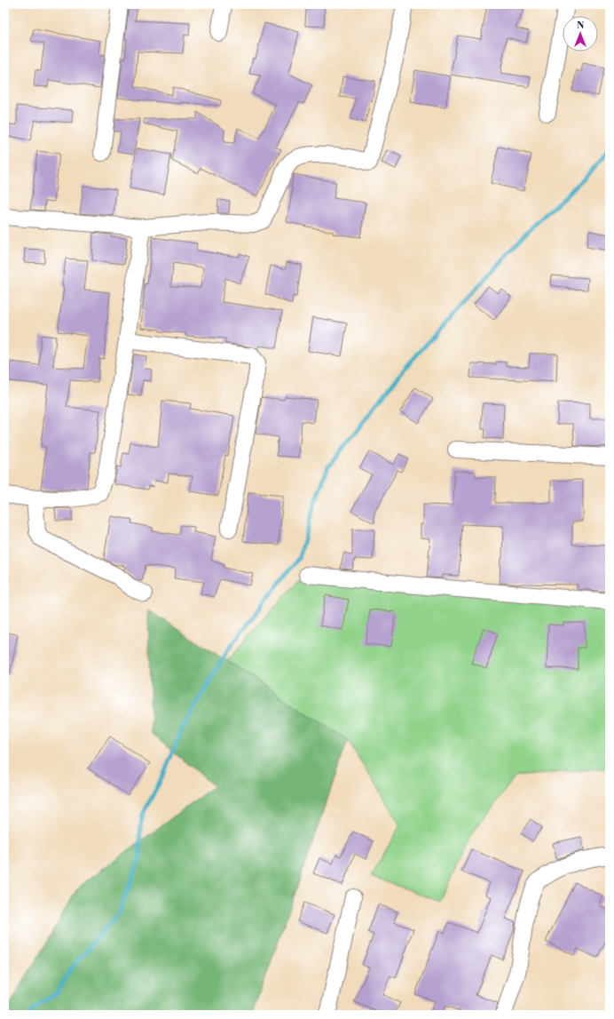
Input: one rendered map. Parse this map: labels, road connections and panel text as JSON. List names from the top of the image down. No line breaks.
{"north":"top"}
